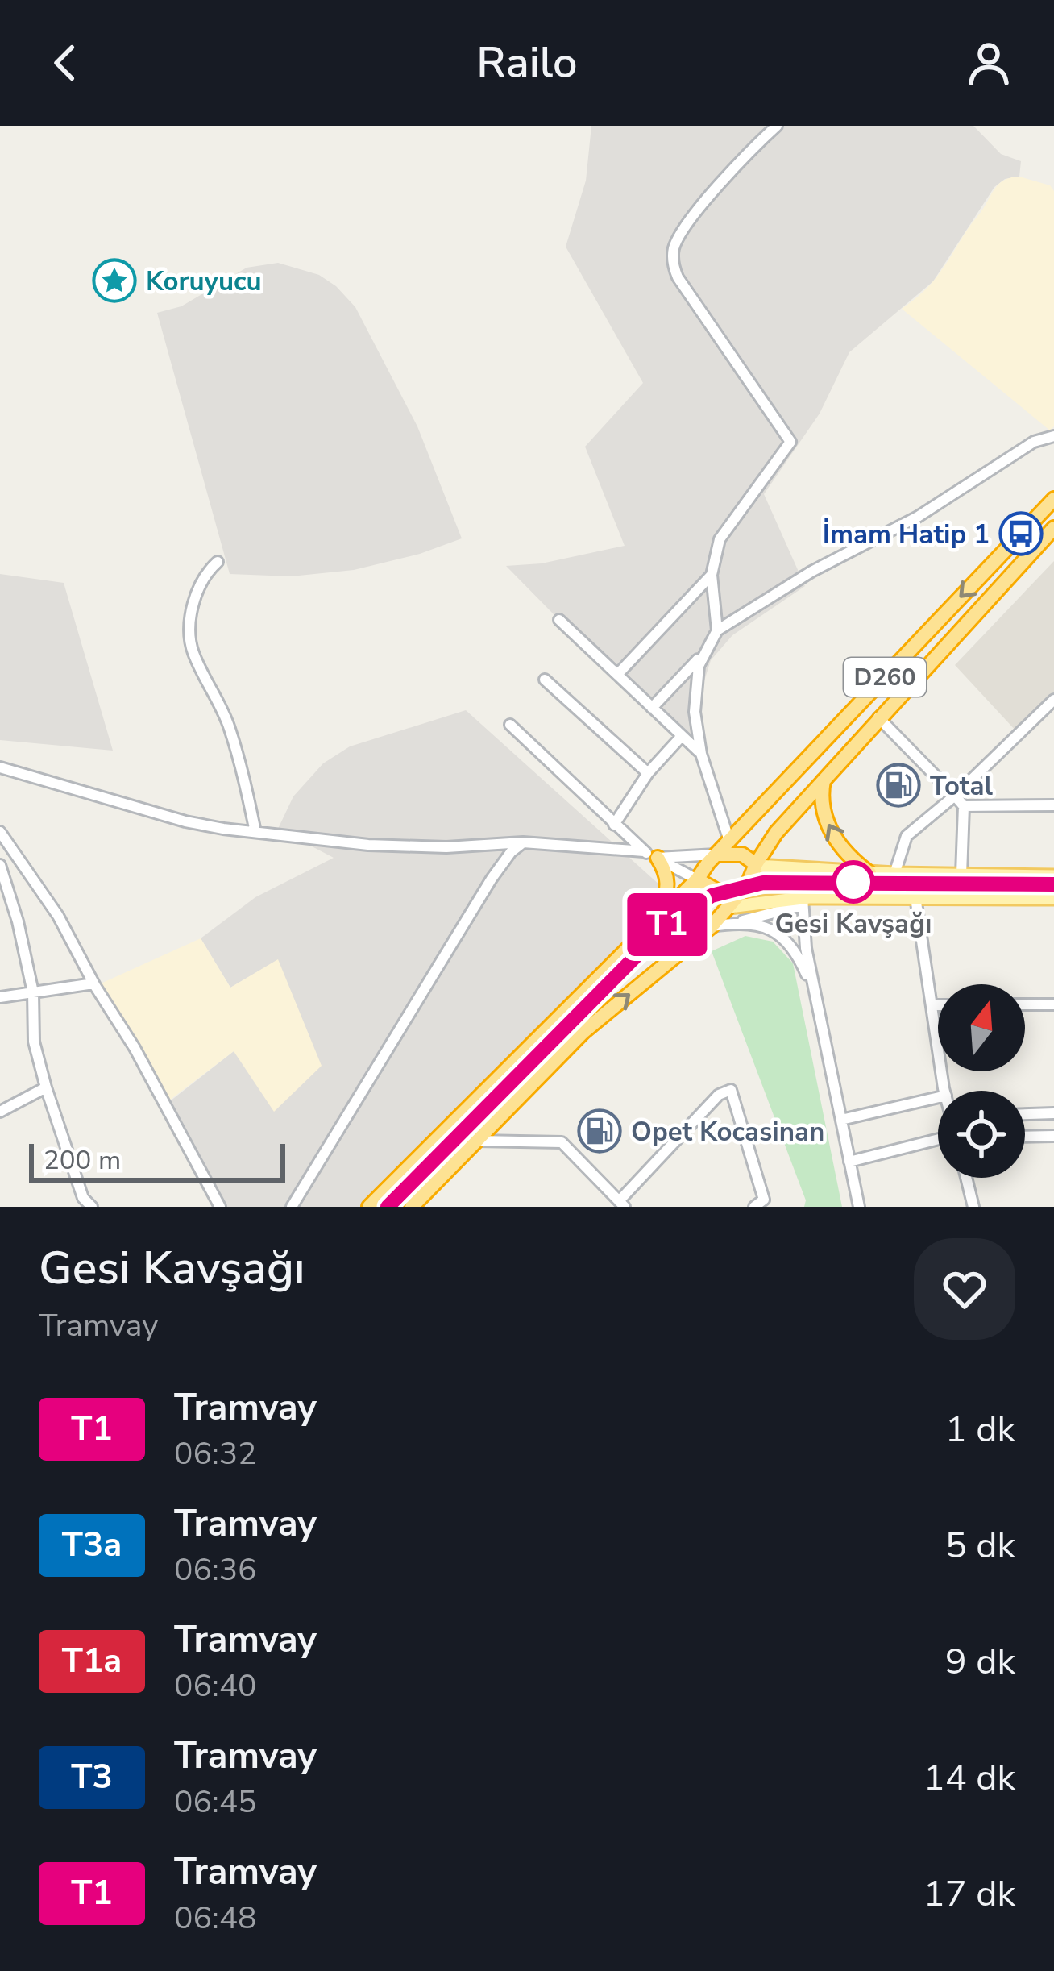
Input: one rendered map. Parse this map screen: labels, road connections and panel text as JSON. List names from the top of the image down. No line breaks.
{"streets":{"highway":["D260"]},"places":{"place":["Koruyucu"],"bus stop":["İmam Hatip 1"],"fuel station":["Total","Opet Kocasinan"],"other":["Gesi Kavşağı"]},"lines":["tram line T1"],"scale_bar":"200 m","north":"top","page":{"header":"Railo","on_map":"T1","scale":"200 m","heading":["Gesi Kavşağı","Tramvay"],"list":[{"mark":"T1","name":"Tramvay","note":"06:32","value":"1 dk"},{"mark":"T3a","name":"Tramvay","note":"06:36","value":"5 dk"},{"mark":"T1a","name":"Tramvay","note":"06:40","value":"9 dk"},{"mark":"T3","name":"Tramvay","note":"06:45","value":"14 dk"},{"mark":"T1","name":"Tramvay","note":"06:48","value":"17 dk"}]}}
